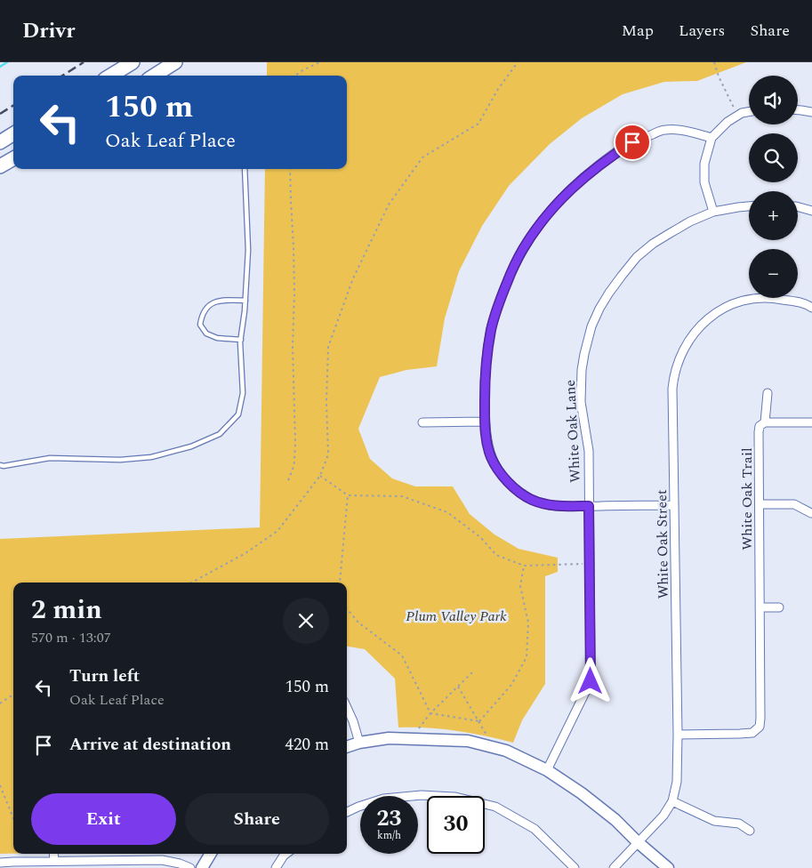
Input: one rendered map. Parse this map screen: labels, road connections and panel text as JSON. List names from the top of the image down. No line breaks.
{"streets":{"street":["White Oak Lane","White Oak Trail","White Oak Street"]},"crossings":[["White Oak Trail","White Oak Street"]],"parks":["Plum Valley Park"],"page":{"header":"Drivr","nav":["Map","Layers","Share"],"map_buttons":["+","−"],"turn":["150 m","Oak Leaf Place"],"heading":["2 min","570 m · 13:07"],"list":[{"name":"Turn left","note":"Oak Leaf Place","value":"150 m"},{"name":"Arrive at destination","value":"420 m"}],"buttons":["Exit","Share"],"speed":"23 km/h","limit":"30"}}
